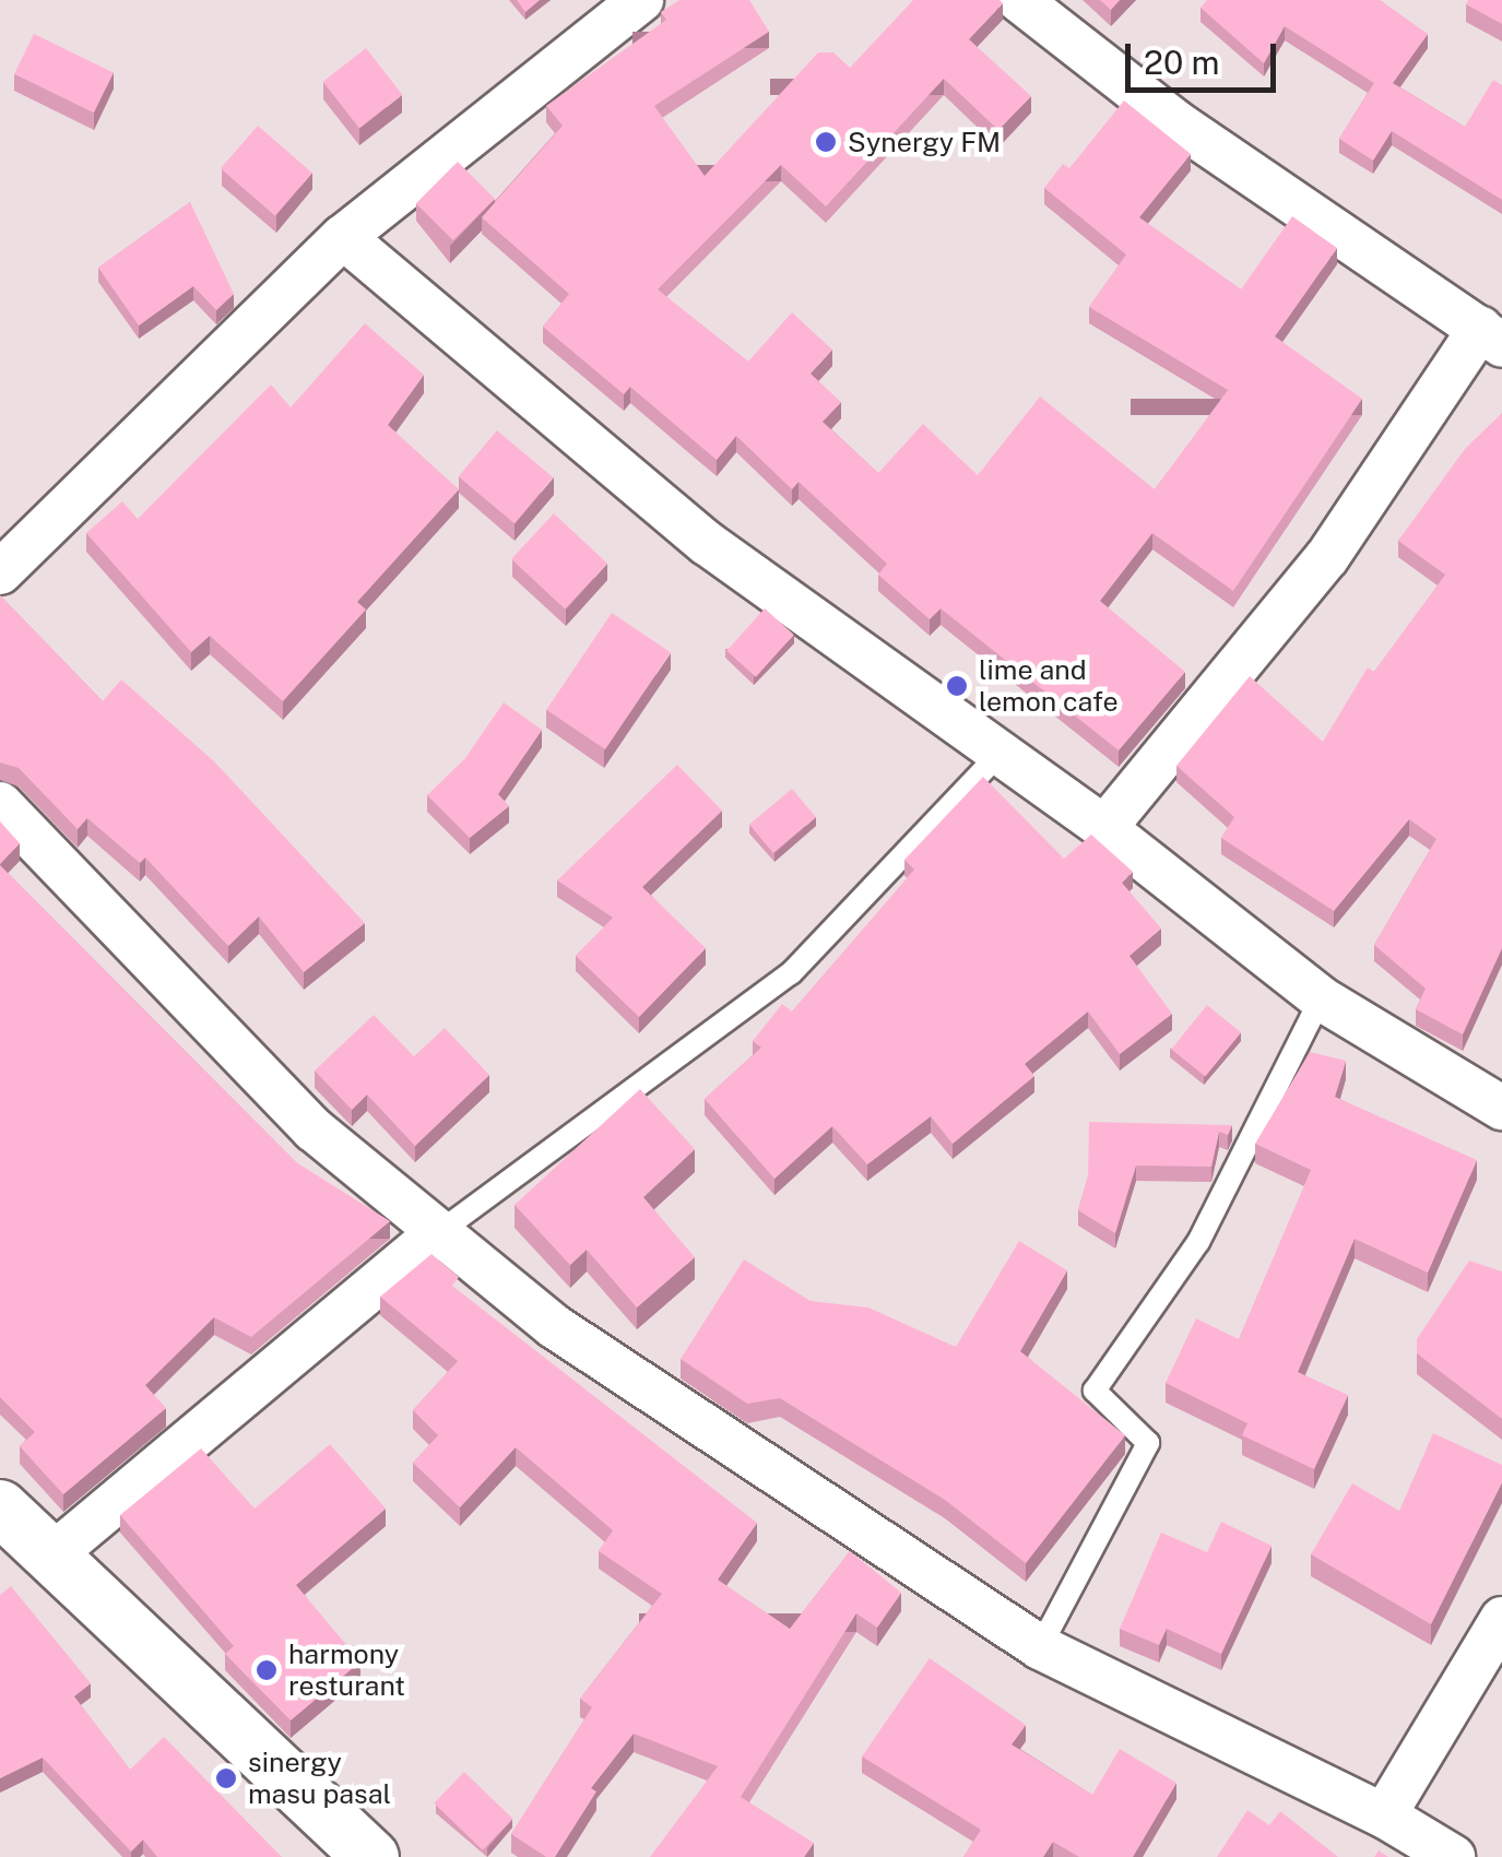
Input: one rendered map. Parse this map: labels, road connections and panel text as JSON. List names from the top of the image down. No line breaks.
{"places":["Synergy FM","lime and lemon cafe","harmony resturant","sinergy masu pasal"],"scale_bar":"20 m"}
